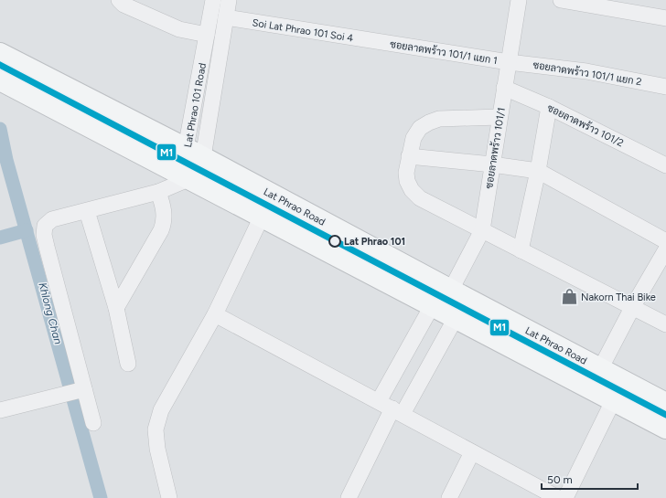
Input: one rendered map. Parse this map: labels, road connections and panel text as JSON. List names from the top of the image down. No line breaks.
{"streets":{"main road":["Lat Phrao Road"],"street":["Soi Lat Phrao 101 Soi 4","ซอยลาดพร้าว 101/1 แยก 1","ซอยลาดพร้าว 101/1 แยก 2","Lat Phrao 101 Road","ซอยลาดพร้าว 101/2","ซอยลาดพร้าว 101/1"]},"crossings":[["Soi Lat Phrao 101 Soi 4","ซอยลาดพร้าว 101/1 แยก 1"],["Soi Lat Phrao 101 Soi 4","Lat Phrao 101 Road"],["ซอยลาดพร้าว 101/1 แยก 1","ซอยลาดพร้าว 101/1 แยก 2"],["ซอยลาดพร้าว 101/1 แยก 1","ซอยลาดพร้าว 101/1"],["ซอยลาดพร้าว 101/1 แยก 2","ซอยลาดพร้าว 101/1"],["Lat Phrao 101 Road","Lat Phrao Road"],["ซอยลาดพร้าว 101/2","ซอยลาดพร้าว 101/1"],["ซอยลาดพร้าว 101/1","Lat Phrao Road"]],"water":["Khlong Chan"],"places":{"other":["Lat Phrao 101"],"shop":["Nakorn Thai Bike"]},"lines":["transit line M1"],"scale_bar":"50 m"}
